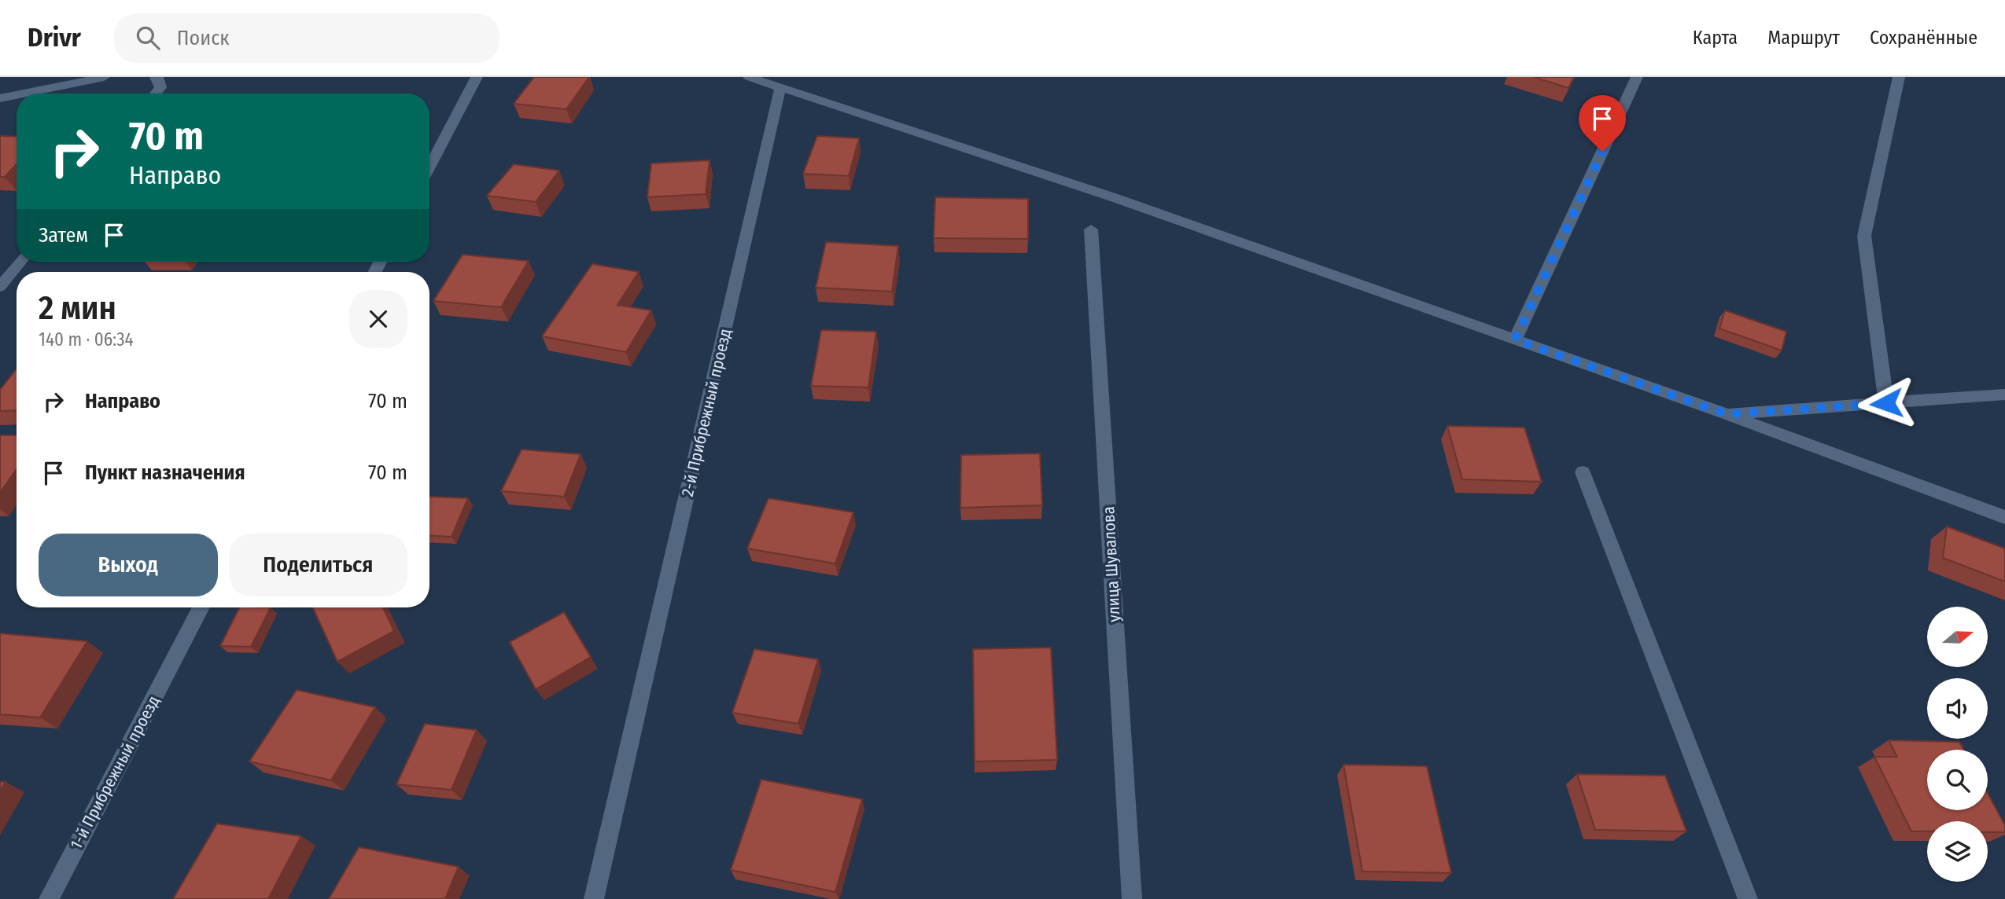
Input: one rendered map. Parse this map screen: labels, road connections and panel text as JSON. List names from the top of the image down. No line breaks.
{"streets":{"street":["2-й Прибрежный проезд","улица Шувалова","1-й Прибрежный проезд"]},"north":"right","page":{"header":"Drivr","search":"Поиск","nav":["Карта","Маршрут","Сохранённые"],"turn":["70 m","Направо"],"then":"Затем","heading":["2 мин","140 m · 06:34"],"list":[{"name":"Направо","value":"70 m"},{"name":"Пункт назначения","value":"70 m"}],"buttons":["Выход","Поделиться"]}}
